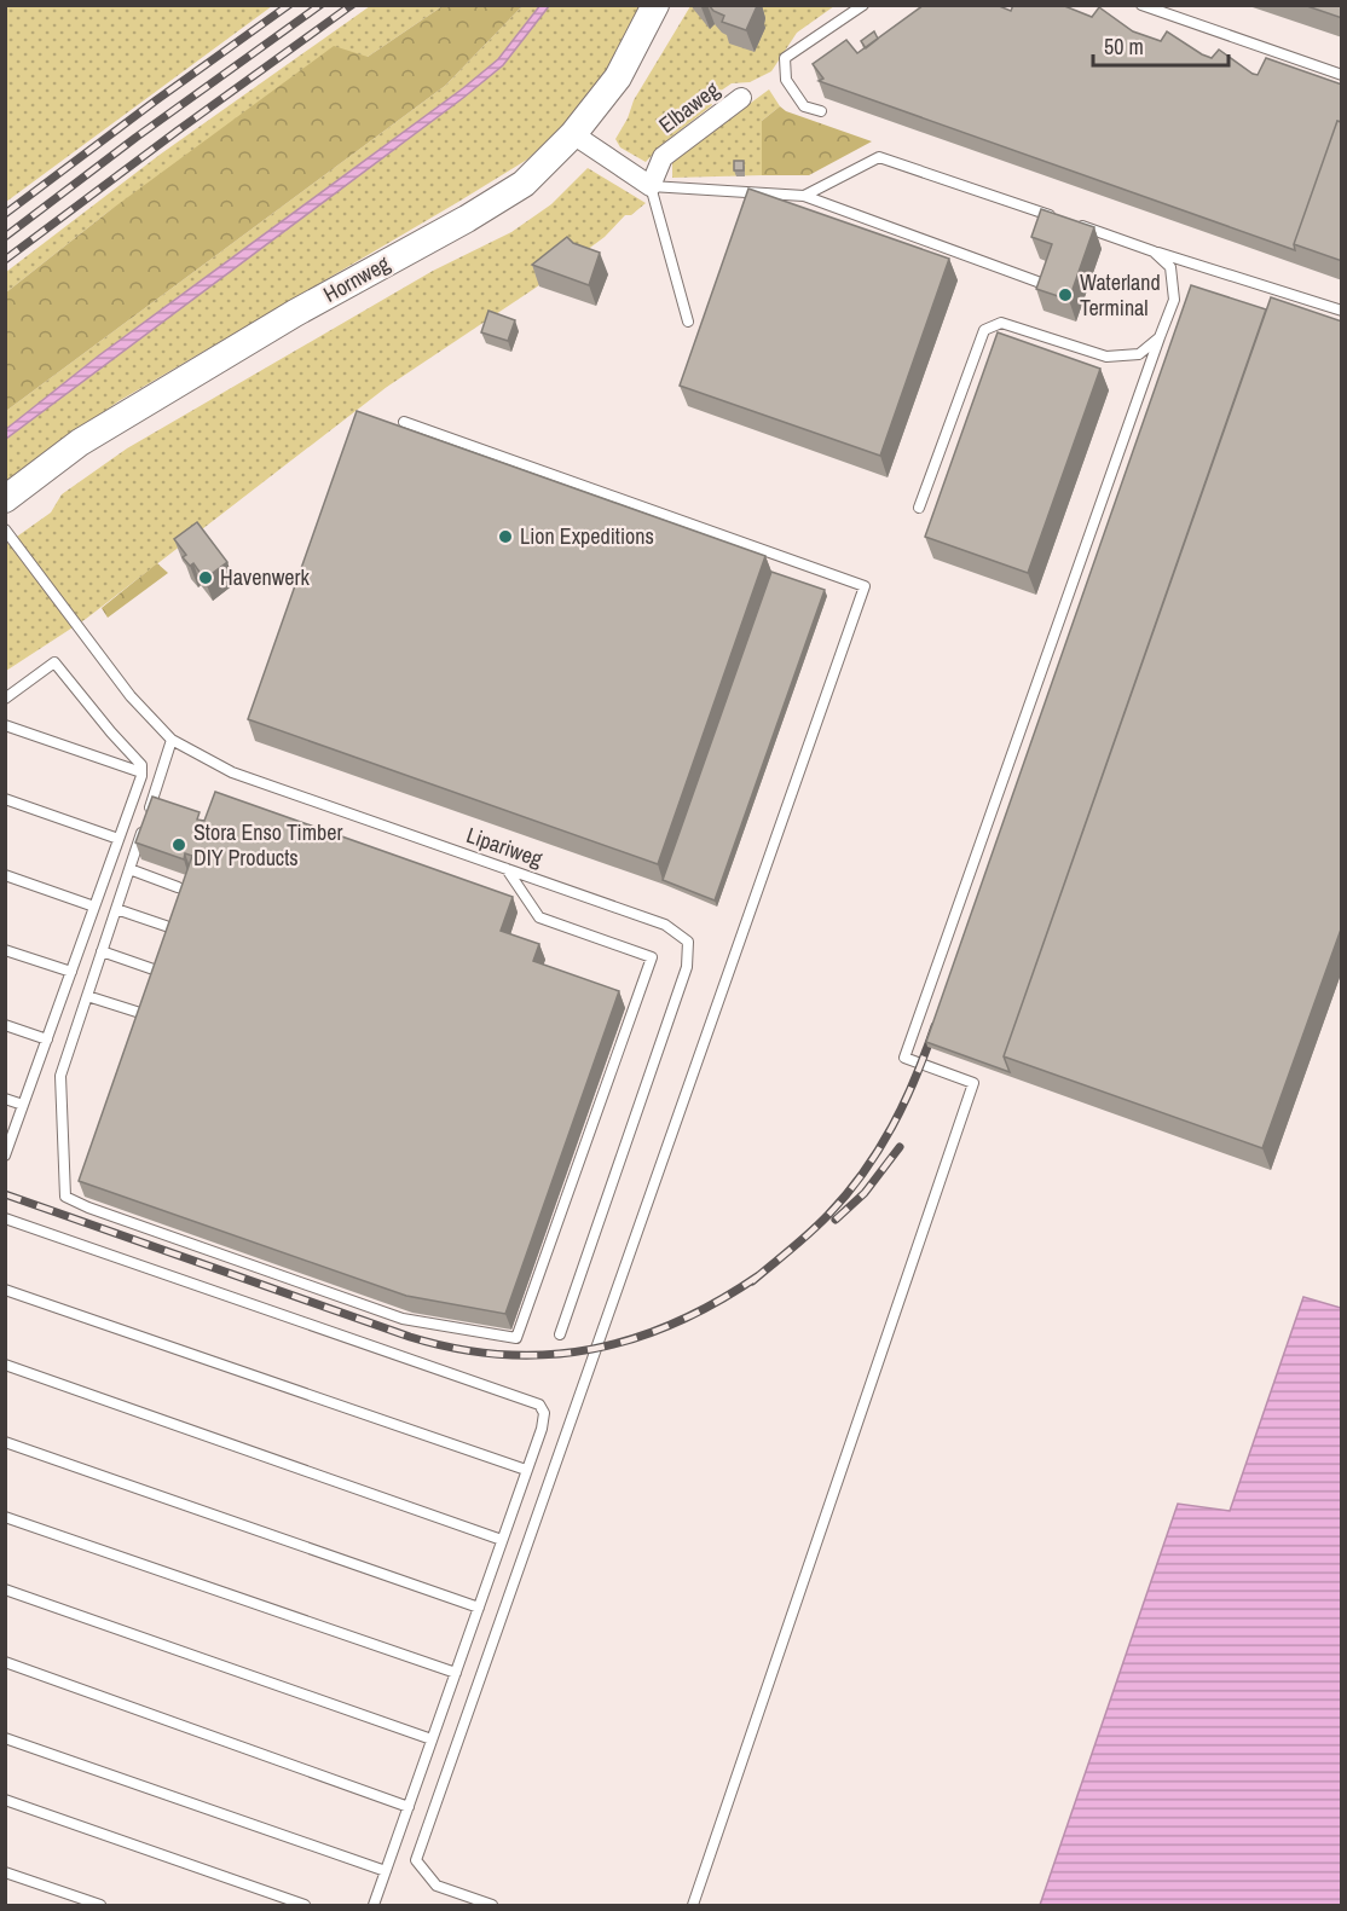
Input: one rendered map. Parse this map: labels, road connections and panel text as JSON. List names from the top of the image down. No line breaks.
{"streets":{"street":["Elbaweg","Hornweg"],"lane":["Lipariweg"]},"places":["Waterland Terminal","Lion Expeditions","Havenwerk","Stora Enso Timber DIY Products"],"scale_bar":"50 m"}
